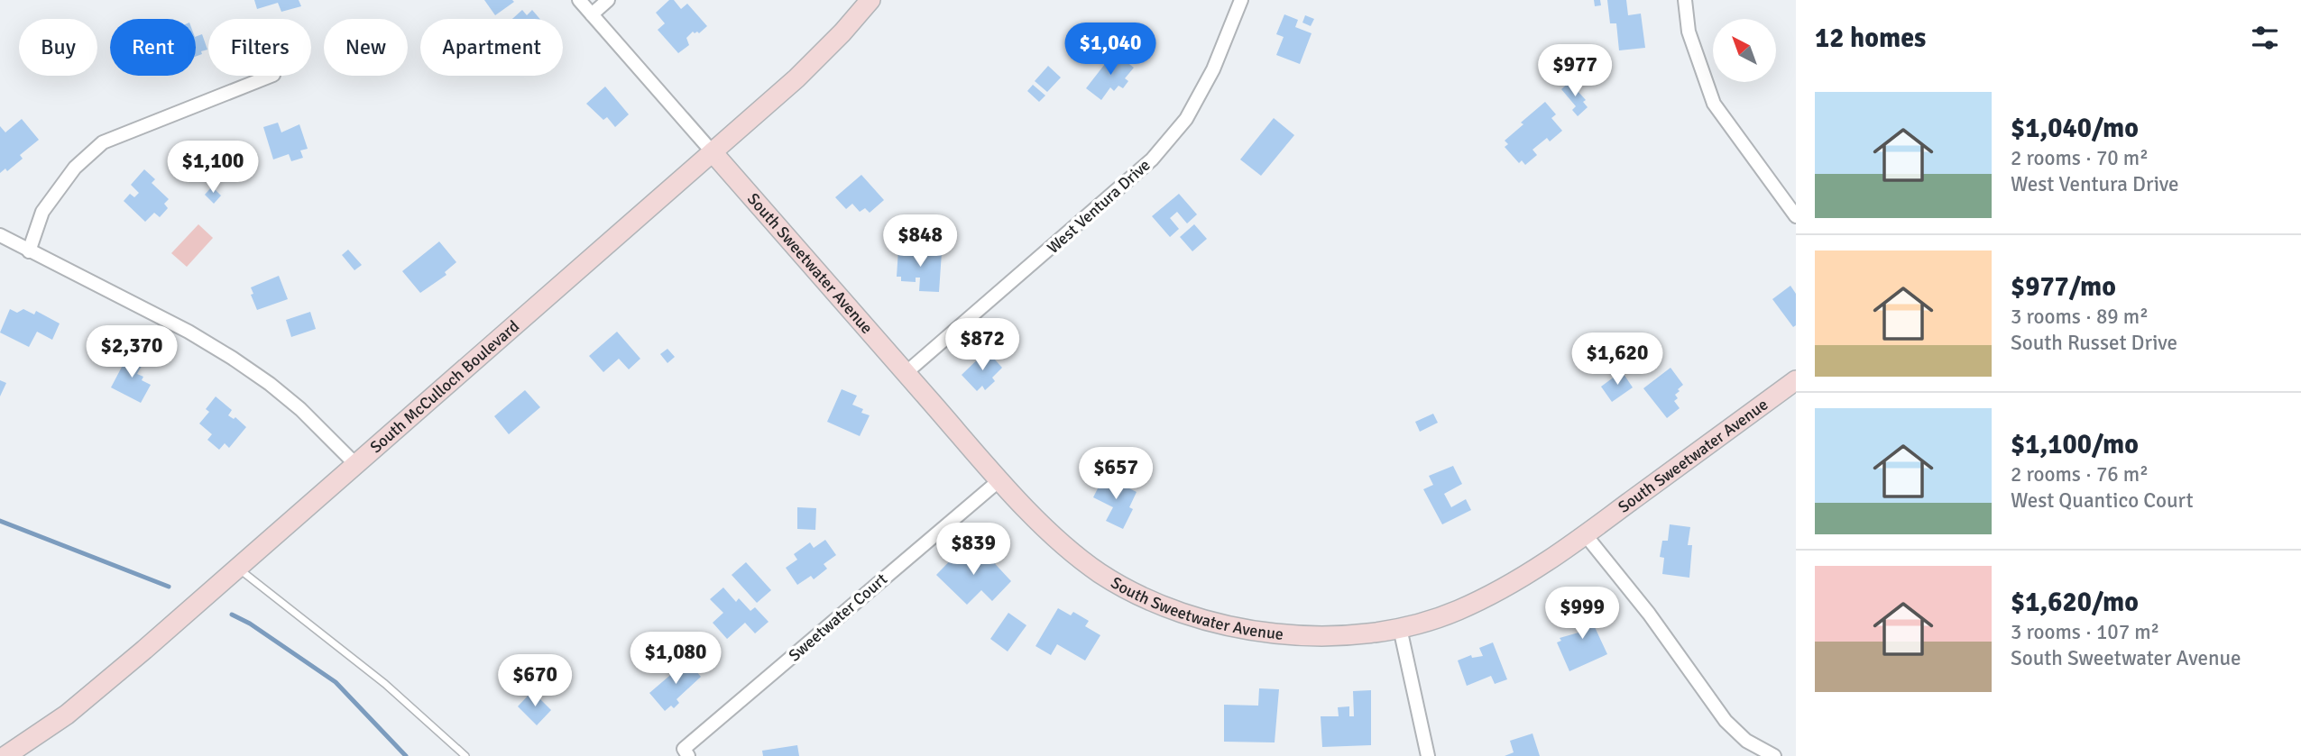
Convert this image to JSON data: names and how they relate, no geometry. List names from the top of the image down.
{
  "streets": {
    "street": [
      "West Ventura Drive",
      "South Sweetwater Avenue",
      "South McCulloch Boulevard",
      "Sweetwater Court"
    ]
  },
  "crossings": [
    ["West Ventura Drive", "South Sweetwater Avenue"],
    ["South Sweetwater Avenue", "South McCulloch Boulevard"],
    ["South Sweetwater Avenue", "Sweetwater Court"]
  ],
  "north": "top left",
  "page": {
    "heading": "12 homes",
    "chip": [
      "Buy",
      "Rent",
      "Filters",
      "New",
      "Apartment"
    ],
    "price": [
      "$1,040",
      "$977",
      "$1,100",
      "$848",
      "$872",
      "$2,370",
      "$1,620",
      "$657",
      "$839",
      "$999",
      "$1,080",
      "$670"
    ],
    "list": [
      {
        "name": "$1,040/mo",
        "note": "2 rooms · 70 m² · West Ventura Drive"
      },
      {
        "name": "$977/mo",
        "note": "3 rooms · 89 m² · South Russet Drive"
      },
      {
        "name": "$1,100/mo",
        "note": "2 rooms · 76 m² · West Quantico Court"
      },
      {
        "name": "$1,620/mo",
        "note": "3 rooms · 107 m² · South Sweetwater Avenue"
      }
    ]
  }
}
